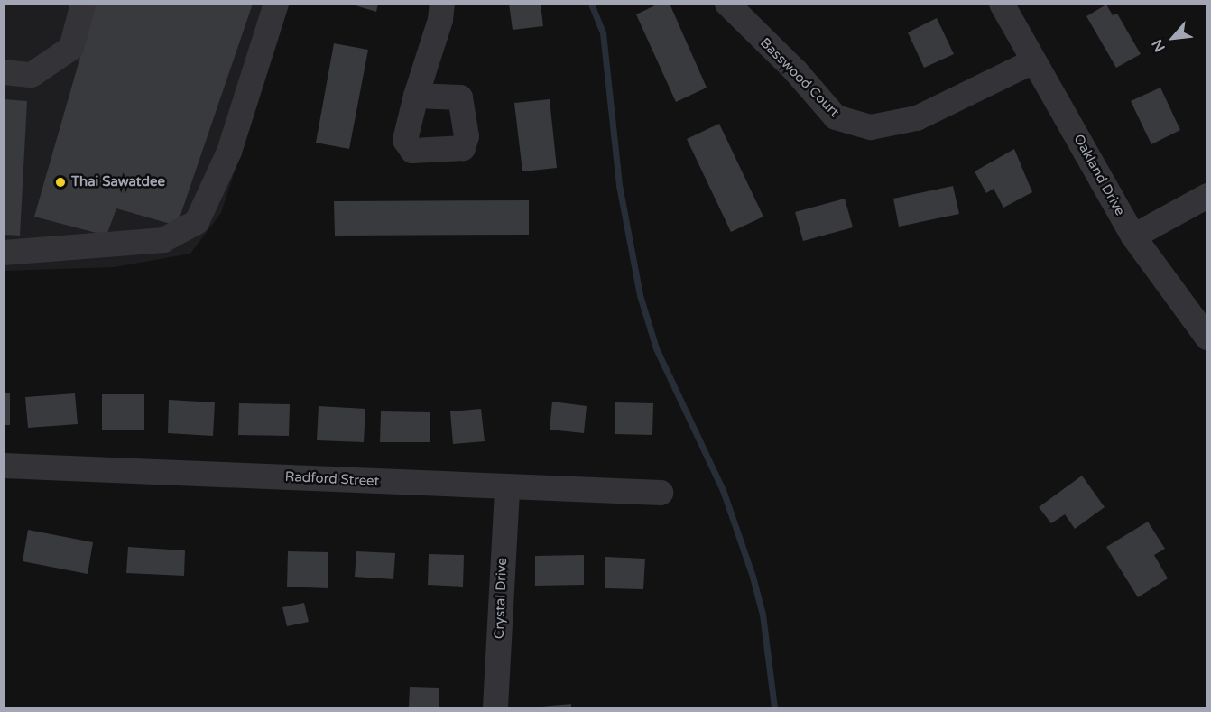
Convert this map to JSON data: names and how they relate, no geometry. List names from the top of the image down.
{
  "streets": {
    "street": [
      "Basswood Court",
      "Oakland Drive",
      "Radford Street",
      "Crystal Drive"
    ]
  },
  "crossings": [
    ["Basswood Court", "Oakland Drive"],
    ["Radford Street", "Crystal Drive"]
  ],
  "places": ["Thai Sawatdee"],
  "north": "bottom left"
}
